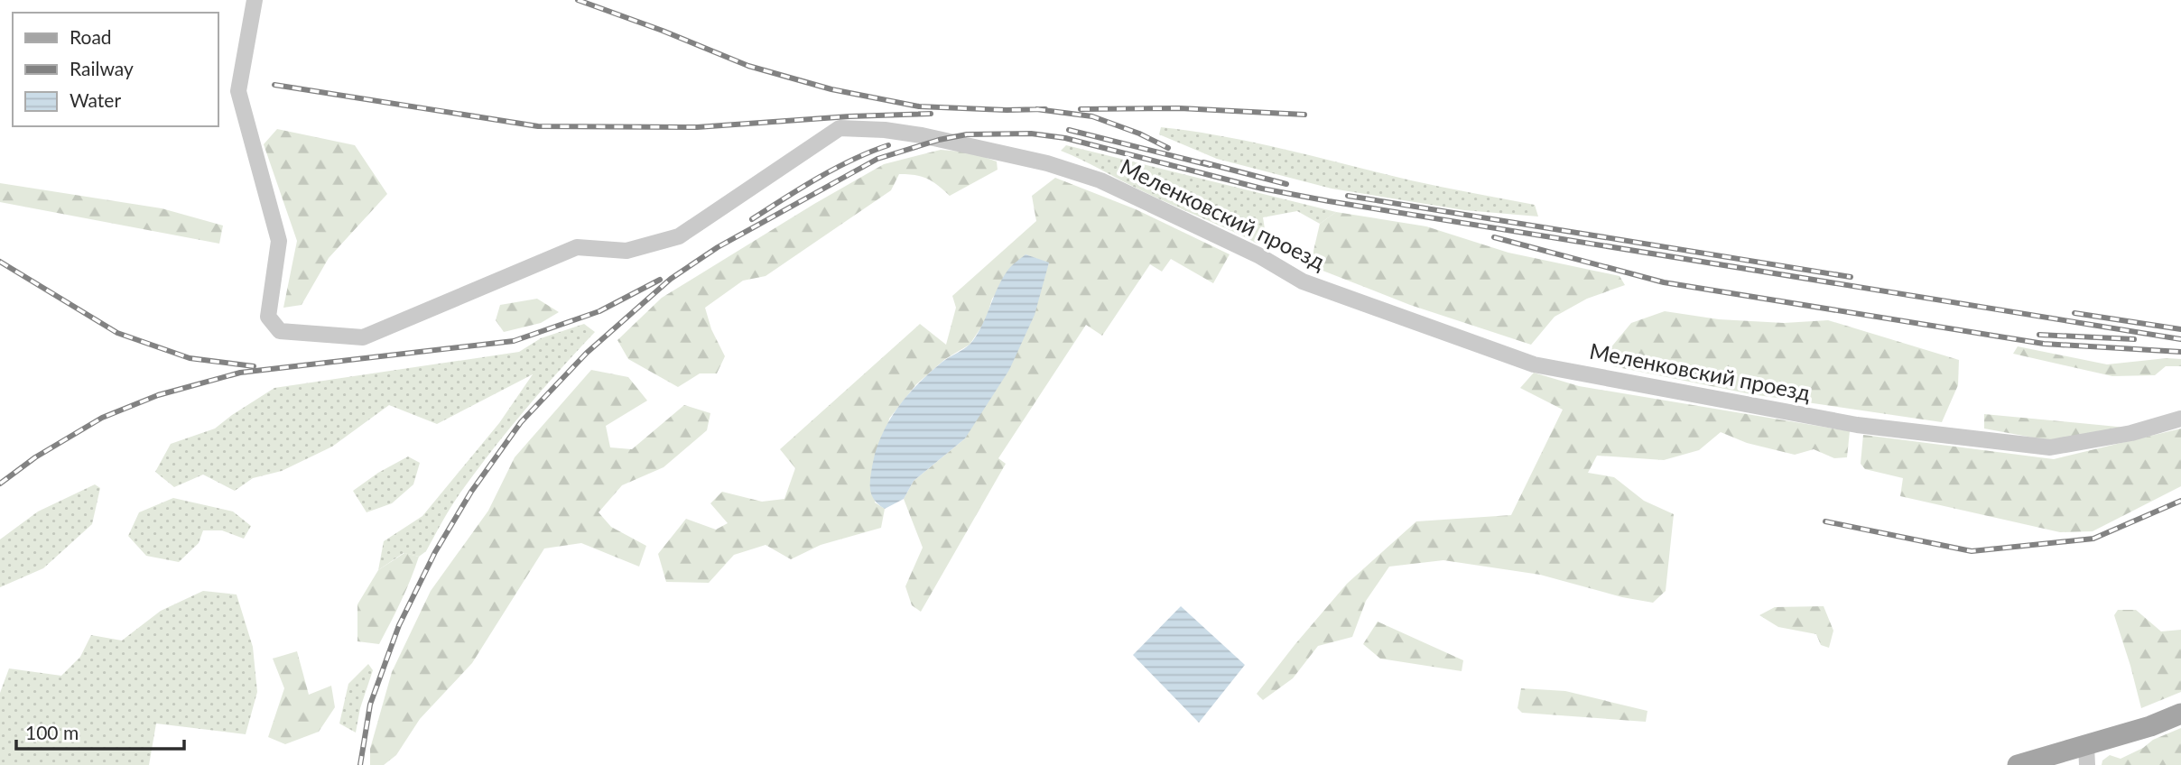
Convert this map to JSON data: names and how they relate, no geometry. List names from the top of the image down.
{
  "streets": {
    "street": ["Меленковский проезд"]
  },
  "legend": ["Road", "Railway", "Water"],
  "scale_bar": "100 m"
}
